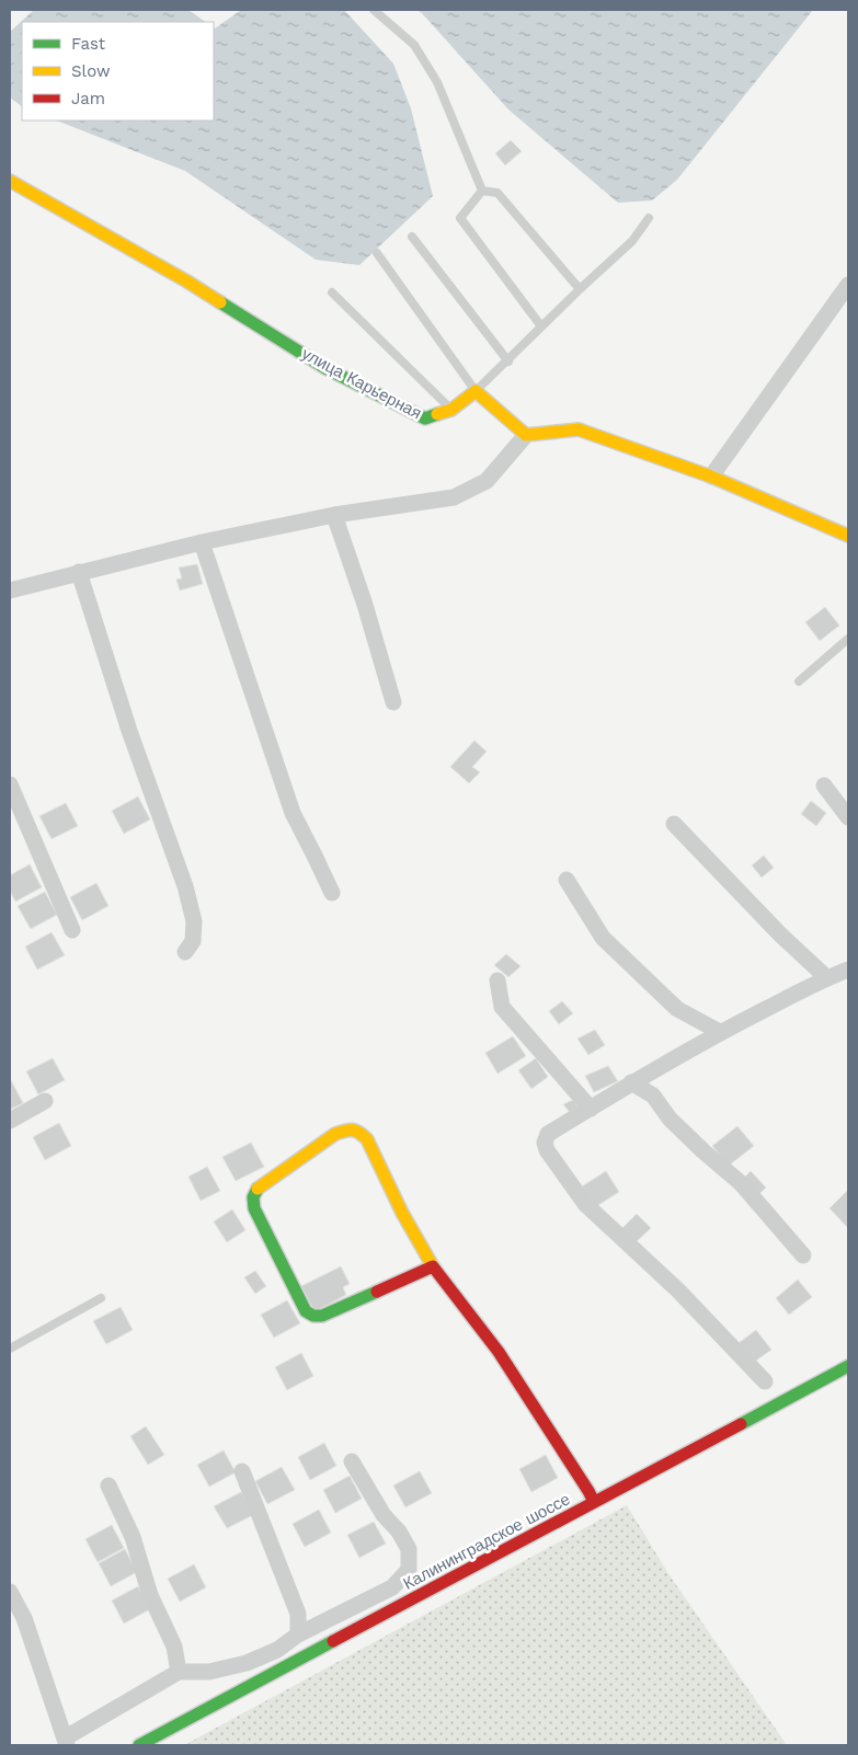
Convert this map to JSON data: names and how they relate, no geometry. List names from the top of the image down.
{
  "streets": {
    "street": ["улица Карьерная", "Калининградское шоссе"]
  },
  "legend": ["Fast", "Slow", "Jam"]
}
